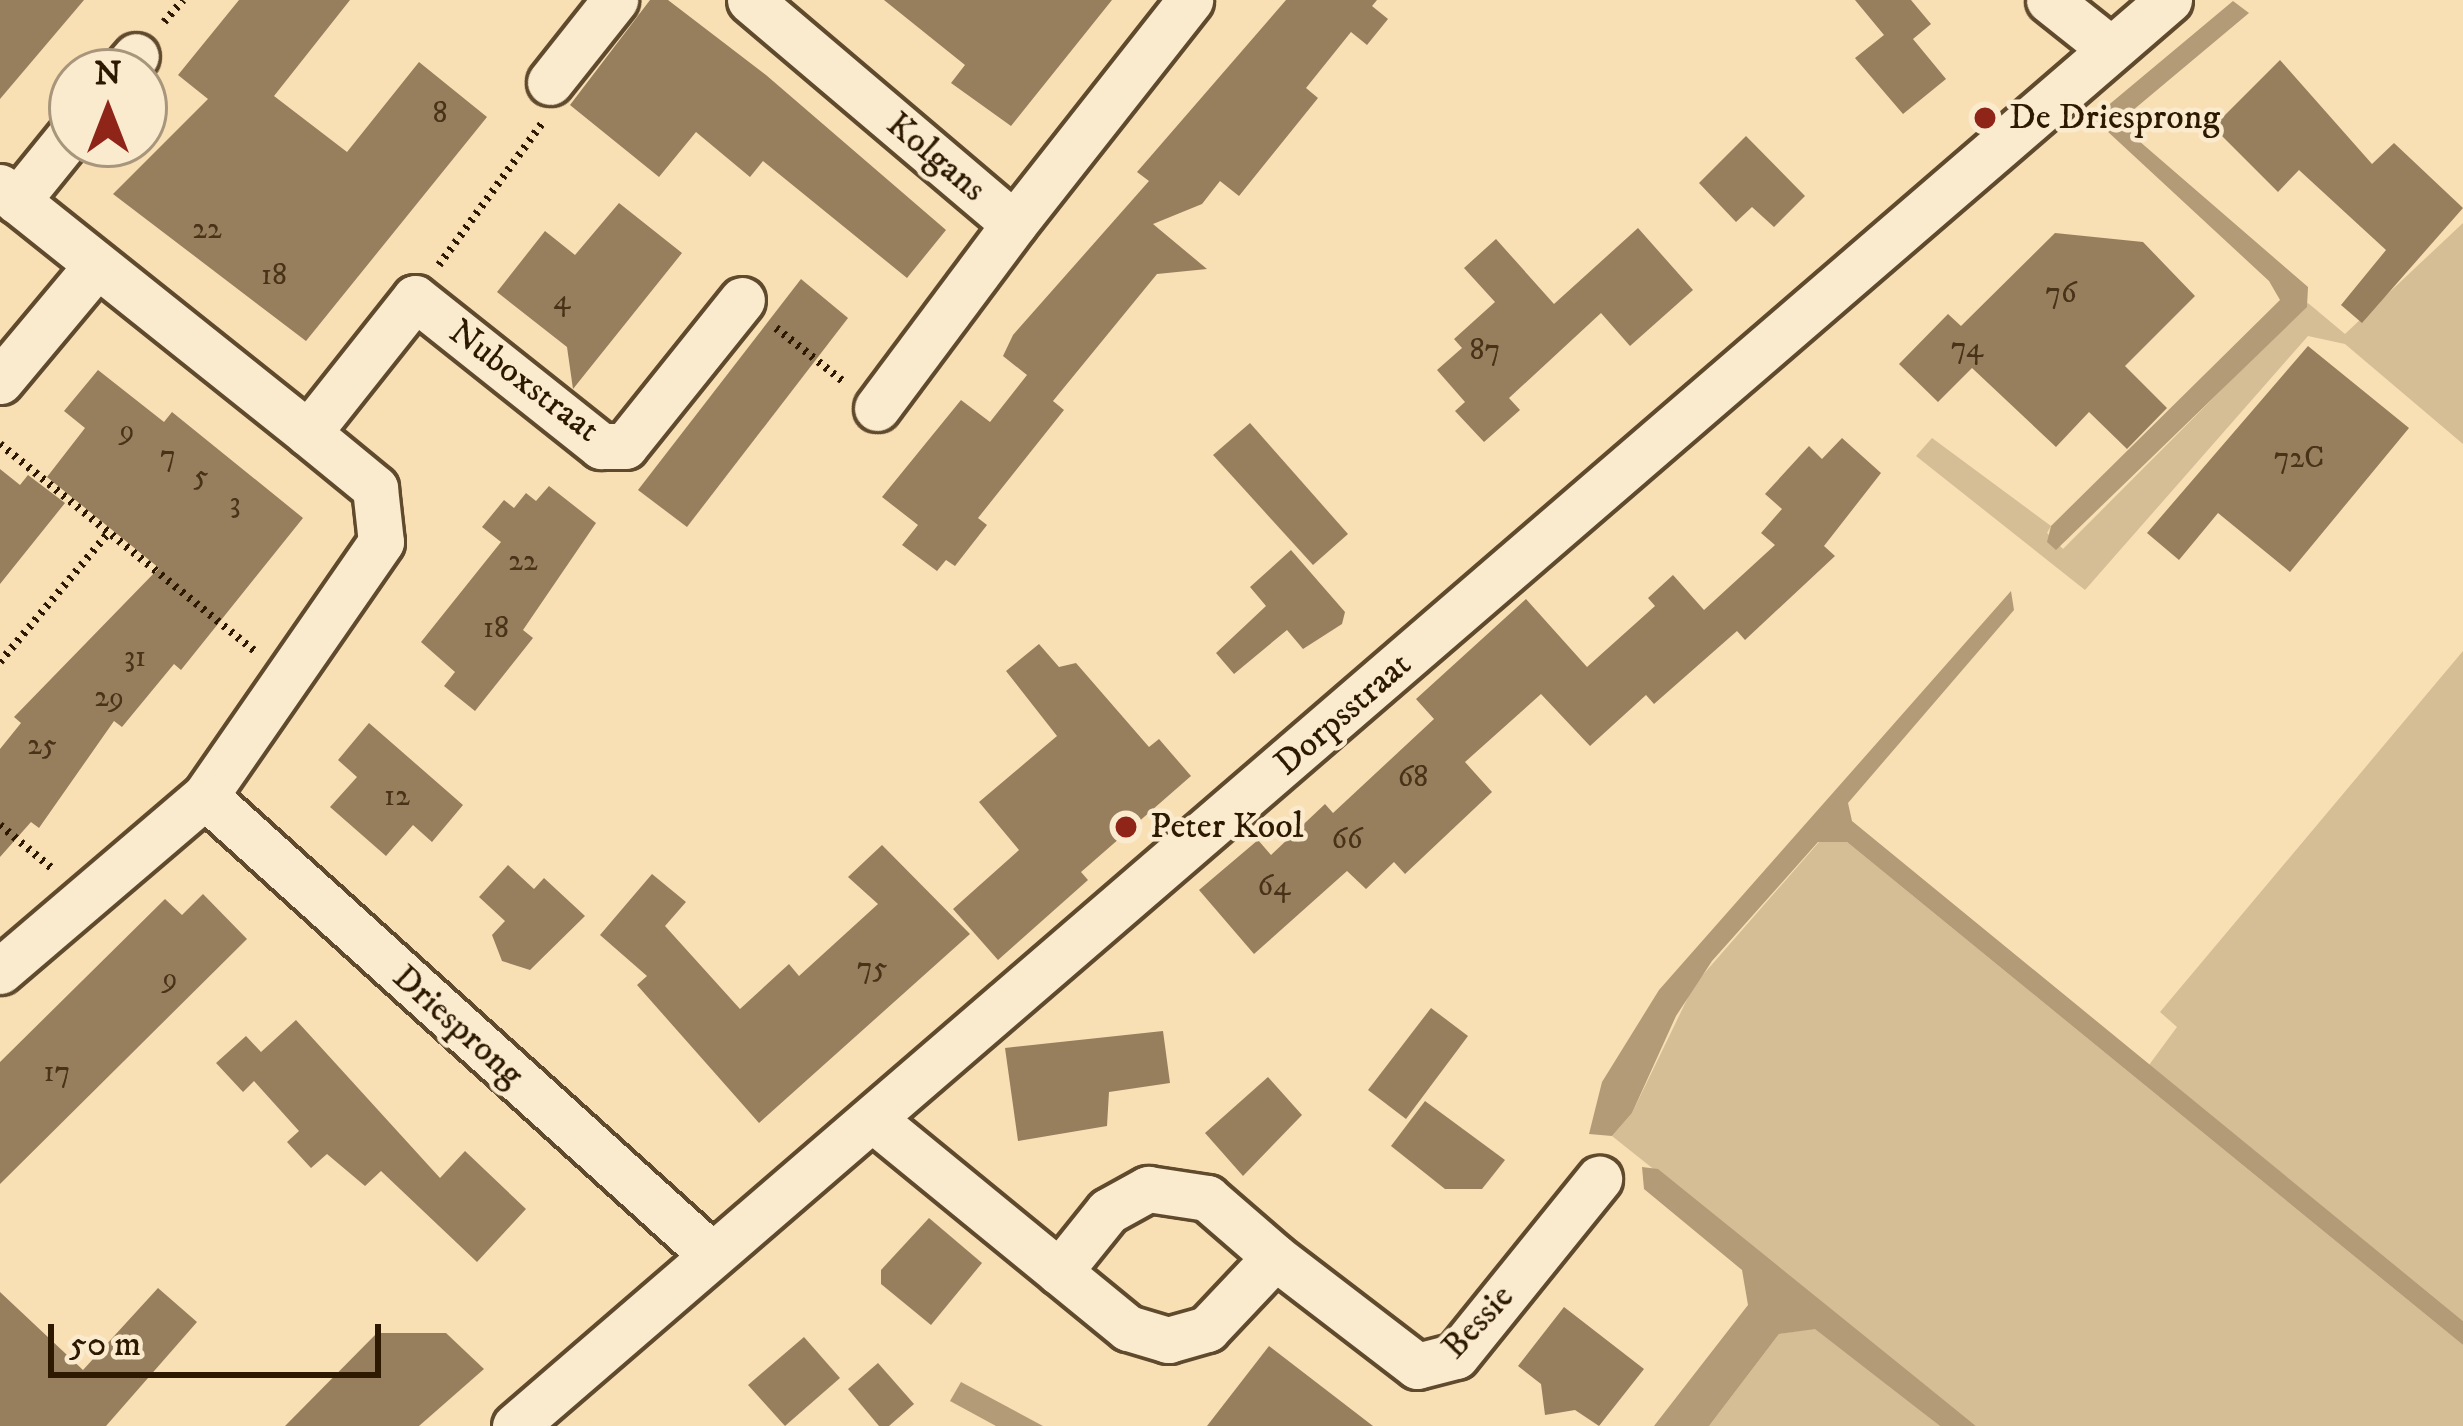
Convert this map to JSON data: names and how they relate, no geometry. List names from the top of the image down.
{
  "streets": {
    "street": [
      "Kolgans",
      "Nuboxstraat",
      "Dorpsstraat",
      "Driesprong",
      "Bessie"
    ]
  },
  "crossings": [
    ["Dorpsstraat", "Driesprong"]
  ],
  "places": ["De Driesprong", "Peter Kool"],
  "house_numbers": [
    "8",
    "22",
    "18",
    "76",
    "4",
    "74",
    "87",
    "9",
    "7",
    "72C",
    "5",
    "3",
    "22",
    "18",
    "31",
    "29",
    "25",
    "68",
    "12",
    "66",
    "64",
    "75",
    "9",
    "17"
  ],
  "scale_bar": "50 m",
  "north": "top"
}
